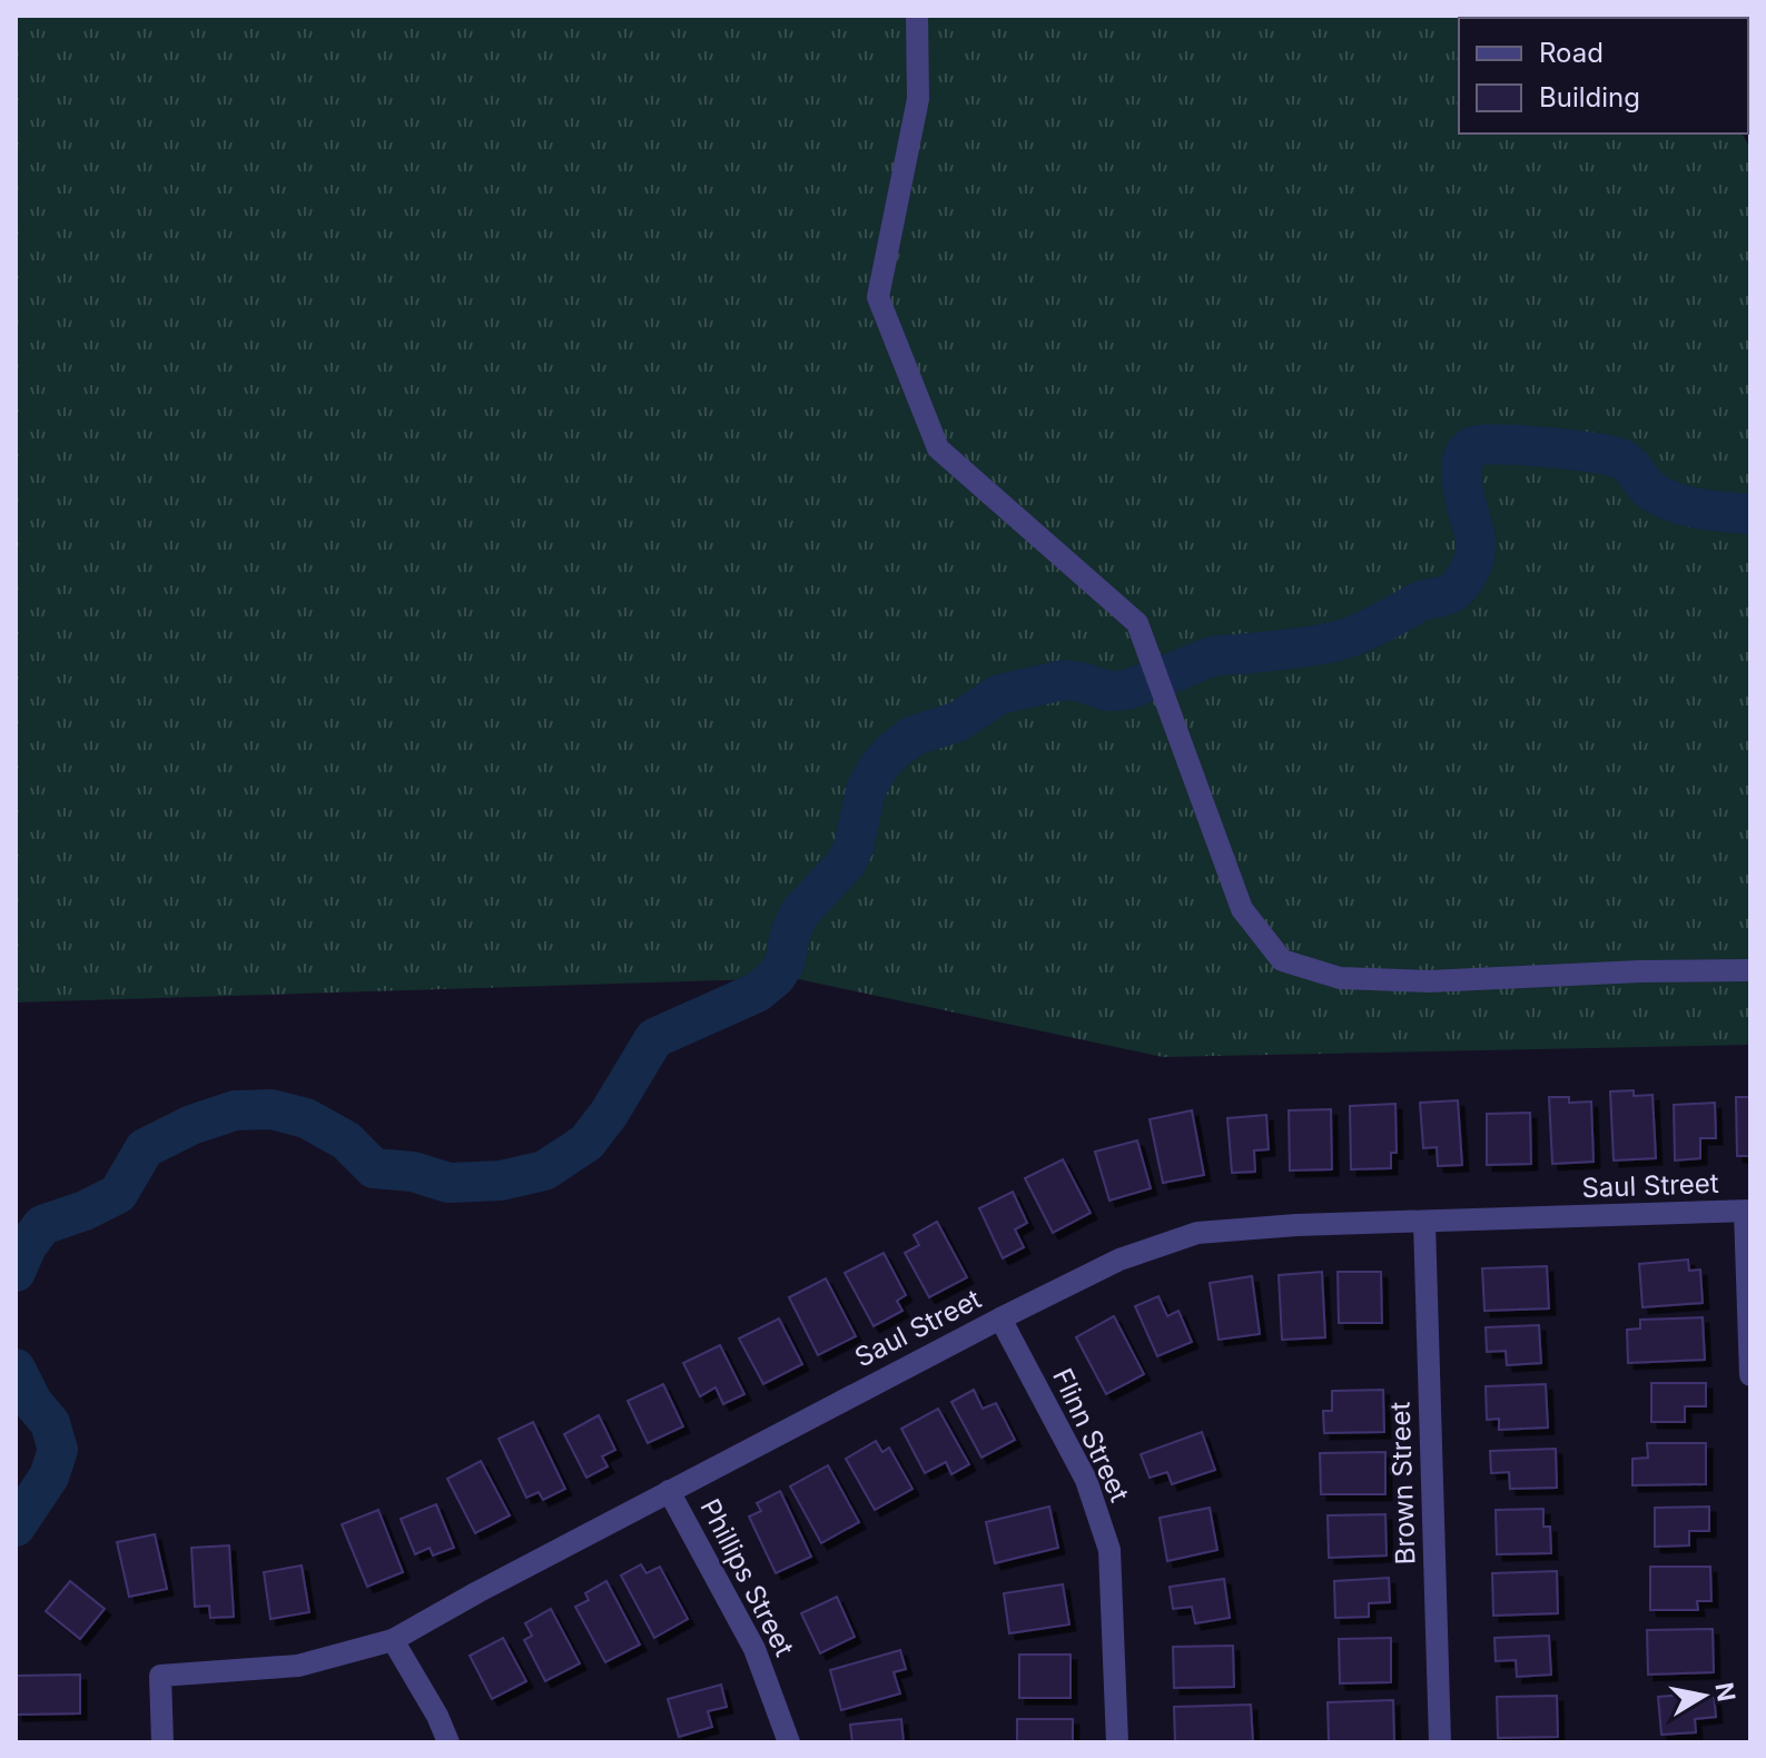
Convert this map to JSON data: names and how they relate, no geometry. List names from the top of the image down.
{
  "streets": {
    "street": [
      "Saul Street",
      "Flinn Street",
      "Brown Street",
      "Phillips Street"
    ]
  },
  "crossings": [
    ["Saul Street", "Flinn Street"],
    ["Saul Street", "Brown Street"],
    ["Saul Street", "Phillips Street"]
  ],
  "legend": ["Road", "Building"],
  "north": "right"
}
